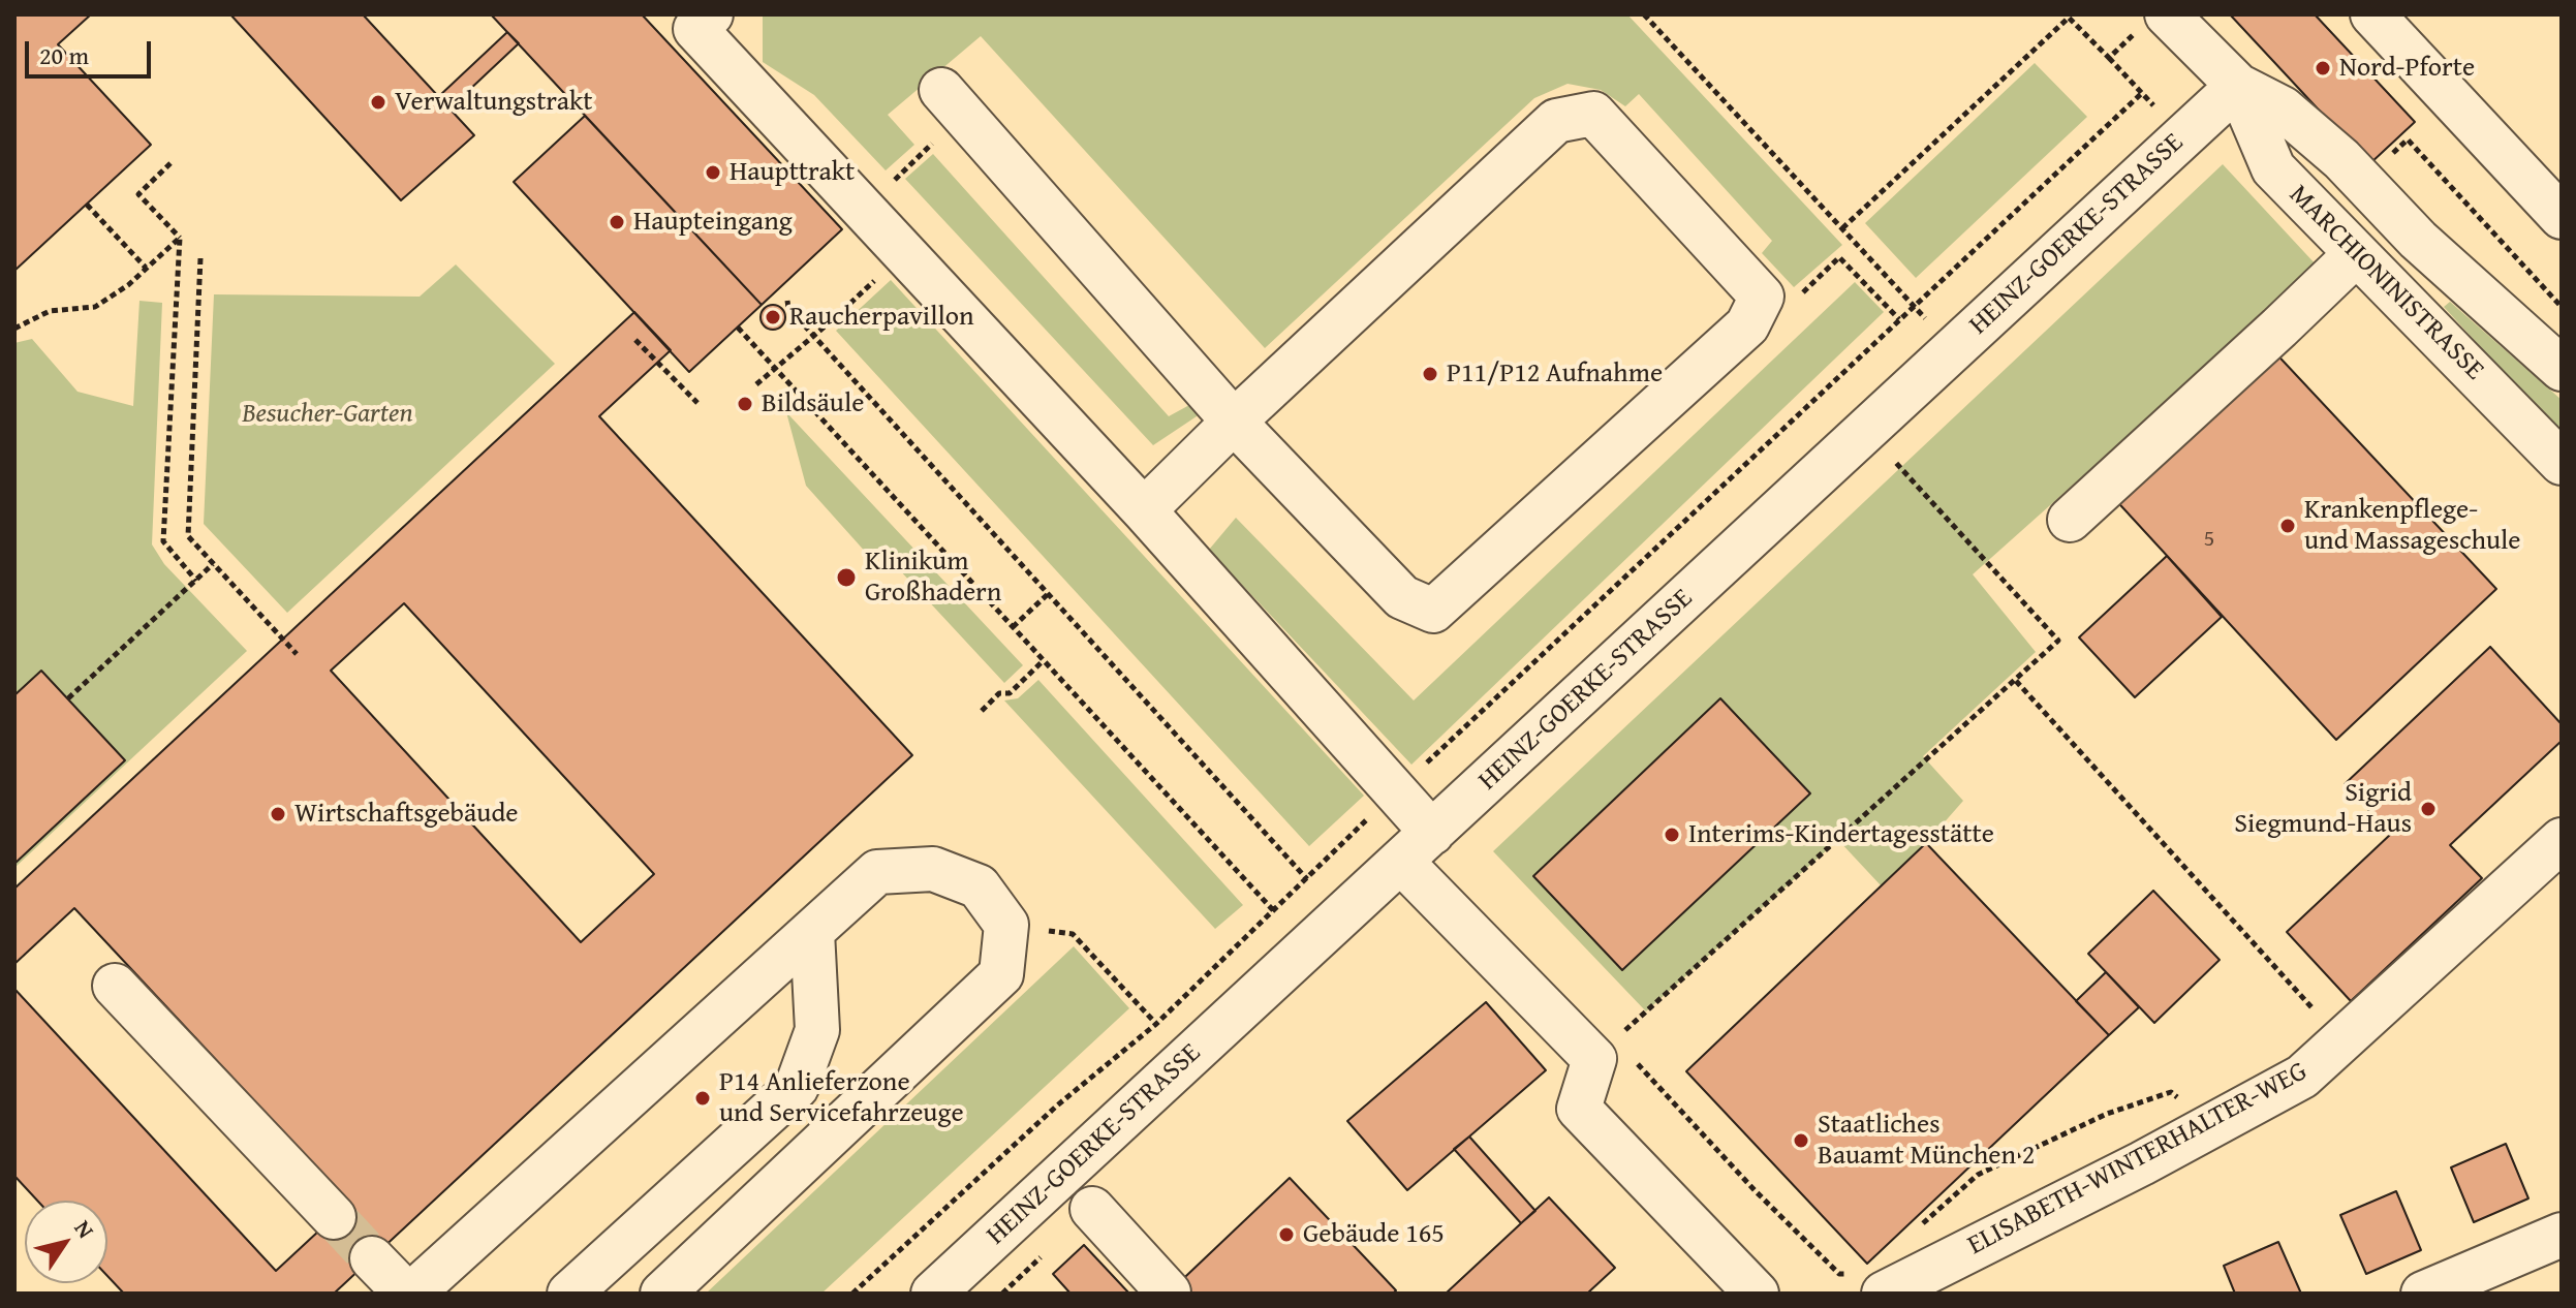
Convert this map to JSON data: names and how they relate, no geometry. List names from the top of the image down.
{
  "streets": {
    "street": ["HEINZ-GOERKE-STRASSE", "MARCHIONINISTRASSE", "ELISABETH-WINTERHALTER-WEG"]
  },
  "crossings": [
    ["HEINZ-GOERKE-STRASSE", "MARCHIONINISTRASSE"]
  ],
  "parks": ["Besucher-Garten"],
  "places": [
    "Nord-Pforte",
    "Verwaltungstrakt",
    "Haupttrakt",
    "Haupteingang",
    "Raucherpavillon",
    "P11/P12 Aufnahme",
    "Bildsäule",
    "Krankenpflege- und Massageschule",
    "Klinikum Großhadern",
    "Sigrid Siegmund-Haus",
    "Wirtschaftsgebäude",
    "Interims-Kindertagesstätte",
    "P14 Anlieferzone und Servicefahrzeuge",
    "Staatliches Bauamt München 2",
    "Gebäude 165"
  ],
  "house_numbers": ["5"],
  "scale_bar": "20 m",
  "north": "top right"
}
